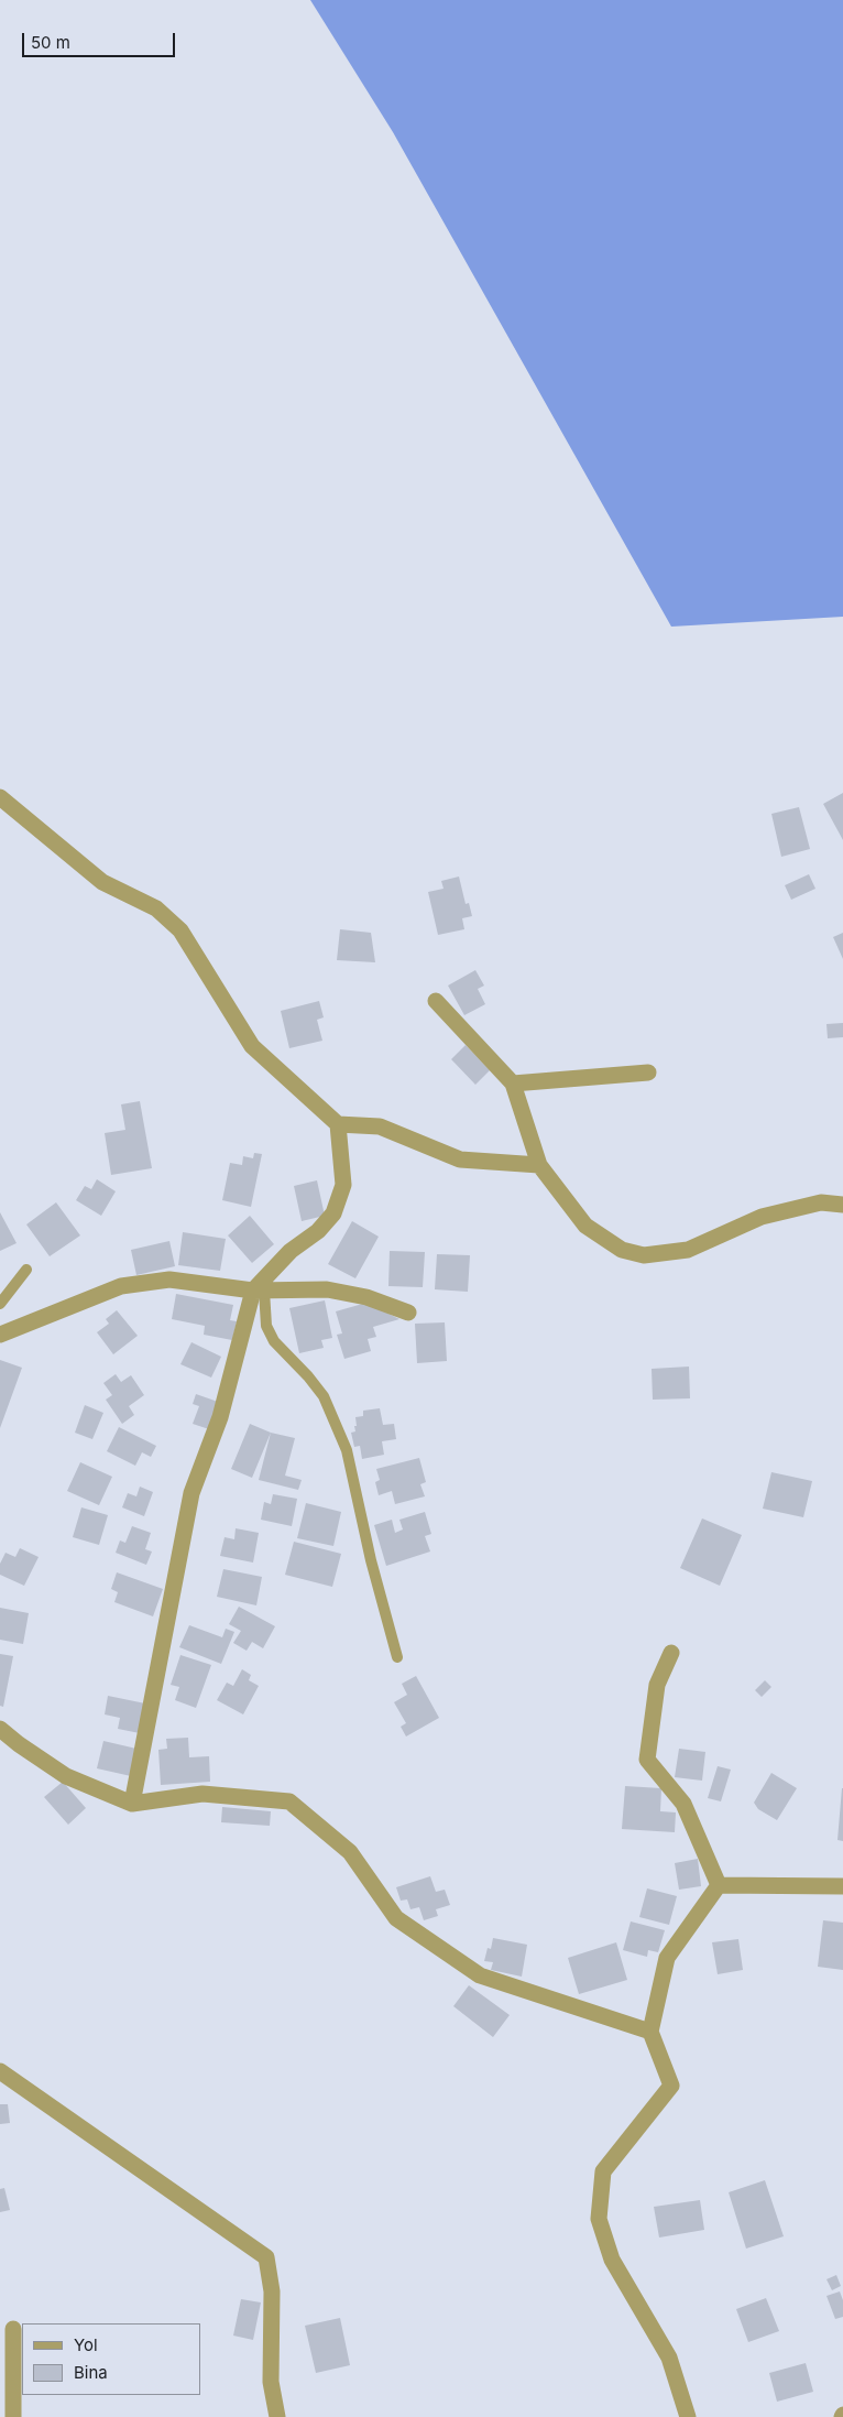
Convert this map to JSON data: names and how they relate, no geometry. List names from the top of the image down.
{
  "legend": ["Yol", "Bina"],
  "scale_bar": "50 m"
}
